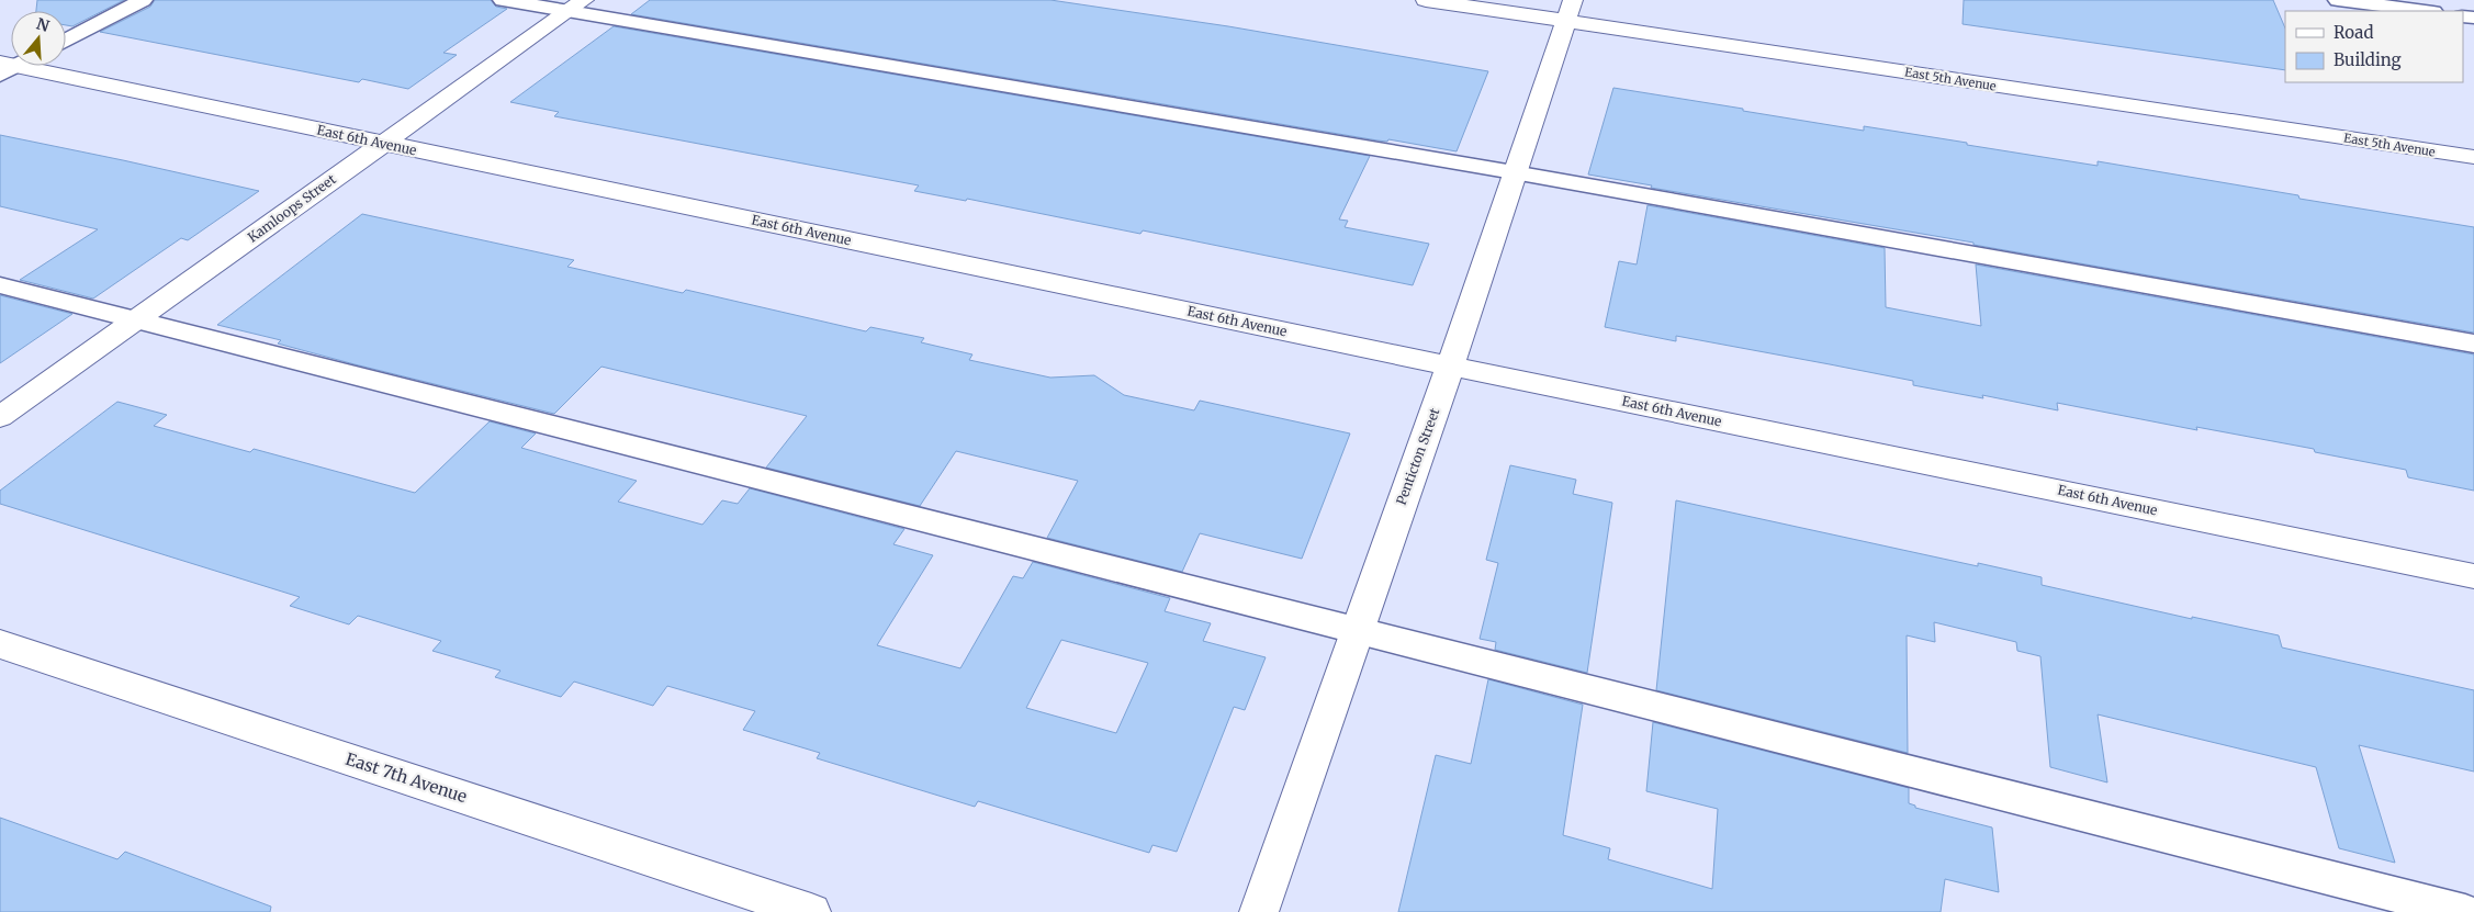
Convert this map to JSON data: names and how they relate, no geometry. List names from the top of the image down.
{
  "streets": {
    "street": [
      "East 5th Avenue",
      "East 6th Avenue",
      "Kamloops Street",
      "Penticton Street",
      "East 7th Avenue"
    ]
  },
  "crossings": [
    ["East 5th Avenue", "Penticton Street"],
    ["East 6th Avenue", "Kamloops Street"],
    ["East 6th Avenue", "Penticton Street"]
  ],
  "legend": ["Road", "Building"],
  "north": "top"
}
